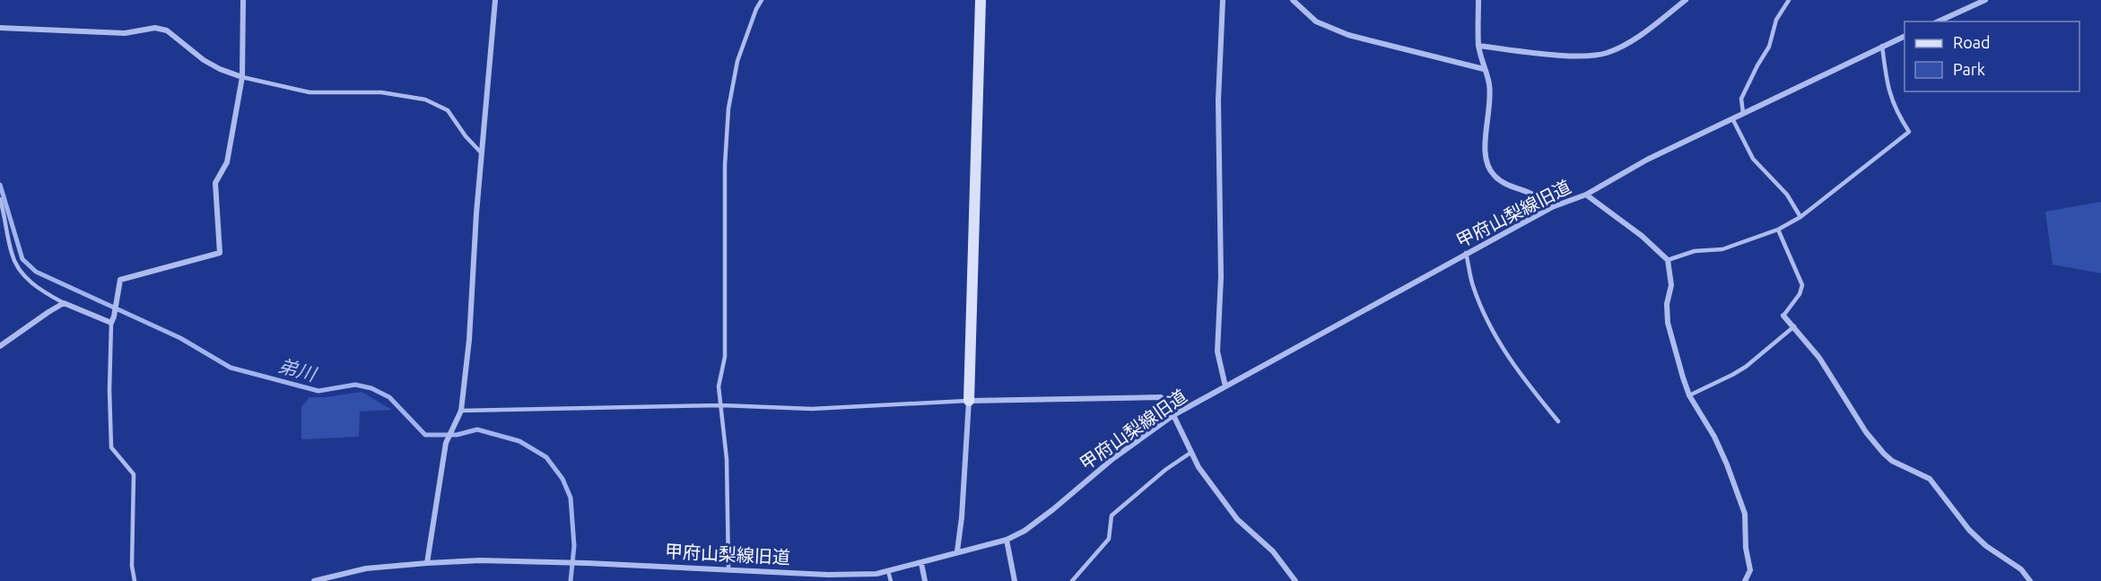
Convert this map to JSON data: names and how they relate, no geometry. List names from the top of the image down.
{
  "streets": {
    "street": ["甲府山梨線旧道"]
  },
  "water": ["弟川"],
  "legend": ["Road", "Park"]
}
